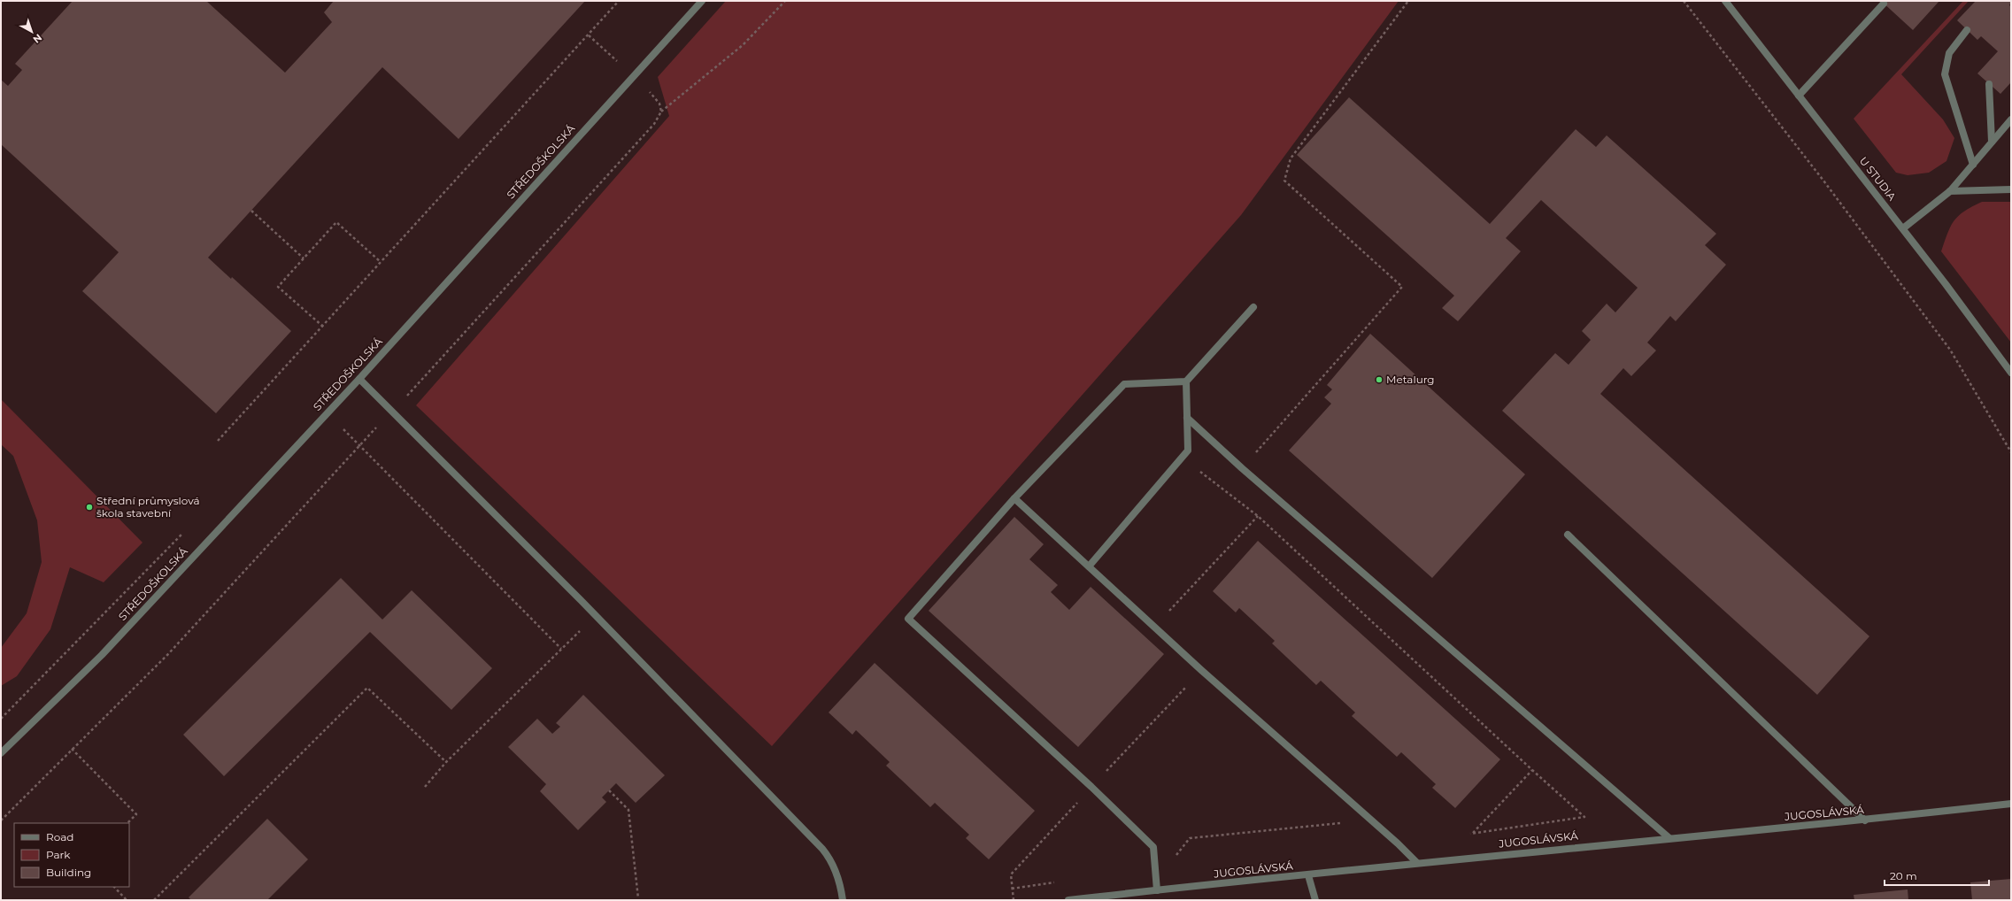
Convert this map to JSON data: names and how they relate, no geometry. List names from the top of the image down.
{
  "streets": {
    "street": ["STŘEDOŠKOLSKÁ", "U STUDIA", "JUGOSLÁVSKÁ"]
  },
  "places": ["Metalurg", "Střední průmyslová škola stavební"],
  "legend": ["Road", "Park", "Building"],
  "scale_bar": "20 m",
  "north": "bottom right"
}
